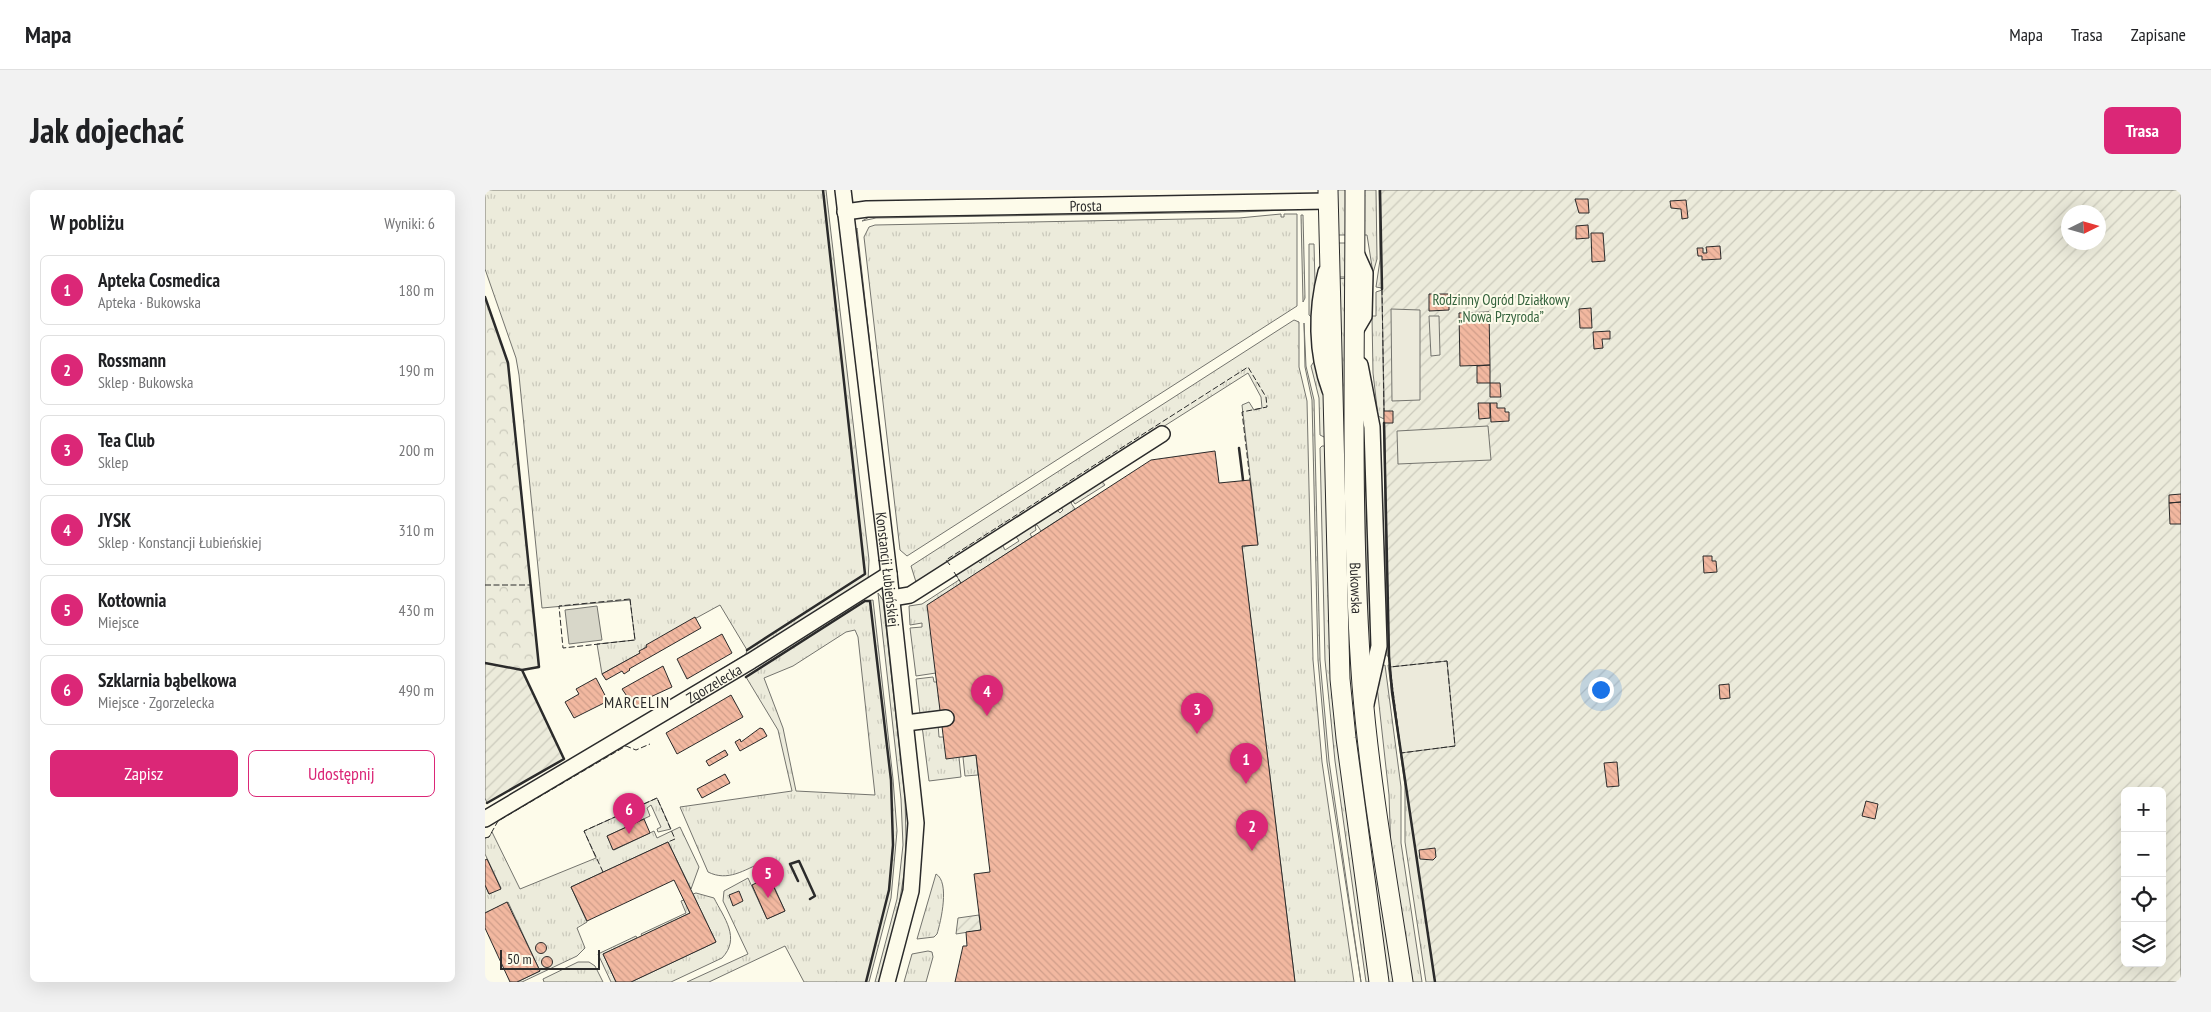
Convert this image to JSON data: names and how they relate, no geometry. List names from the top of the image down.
{
  "streets": {
    "main road": ["Bukowska"],
    "street": ["Prosta", "Konstancji Łubieńskiej", "Zgorzelecka"]
  },
  "crossings": [
    ["Prosta", "Konstancji Łubieńskiej"],
    ["Prosta", "Bukowska"],
    ["Konstancji Łubieńskiej", "Zgorzelecka"]
  ],
  "districts": ["MARCELIN"],
  "parks": ["Rodzinny Ogród Działkowy „Nowa Przyroda”"],
  "scale_bar": "50 m",
  "north": "right",
  "page": {
    "header": "Mapa",
    "nav": ["Mapa", "Trasa", "Zapisane"],
    "title": "Jak dojechać",
    "buttons": [
      "Trasa",
      ["Zapisz", "Udostępnij"]
    ],
    "heading": ["W pobliżu", "Wyniki: 6"],
    "list": [
      {
        "mark": "1",
        "name": "Apteka Cosmedica",
        "note": "Apteka · Bukowska",
        "value": "180 m"
      },
      {
        "mark": "2",
        "name": "Rossmann",
        "note": "Sklep · Bukowska",
        "value": "190 m"
      },
      {
        "mark": "3",
        "name": "Tea Club",
        "note": "Sklep",
        "value": "200 m"
      },
      {
        "mark": "4",
        "name": "JYSK",
        "note": "Sklep · Konstancji Łubieńskiej",
        "value": "310 m"
      },
      {
        "mark": "5",
        "name": "Kotłownia",
        "note": "Miejsce",
        "value": "430 m"
      },
      {
        "mark": "6",
        "name": "Szklarnia bąbelkowa",
        "note": "Miejsce · Zgorzelecka",
        "value": "490 m"
      }
    ],
    "pins": [
      "4",
      "3",
      "1",
      "6",
      "2",
      "5"
    ],
    "map_buttons": ["+", "−"],
    "scale": "50 m"
  }
}
